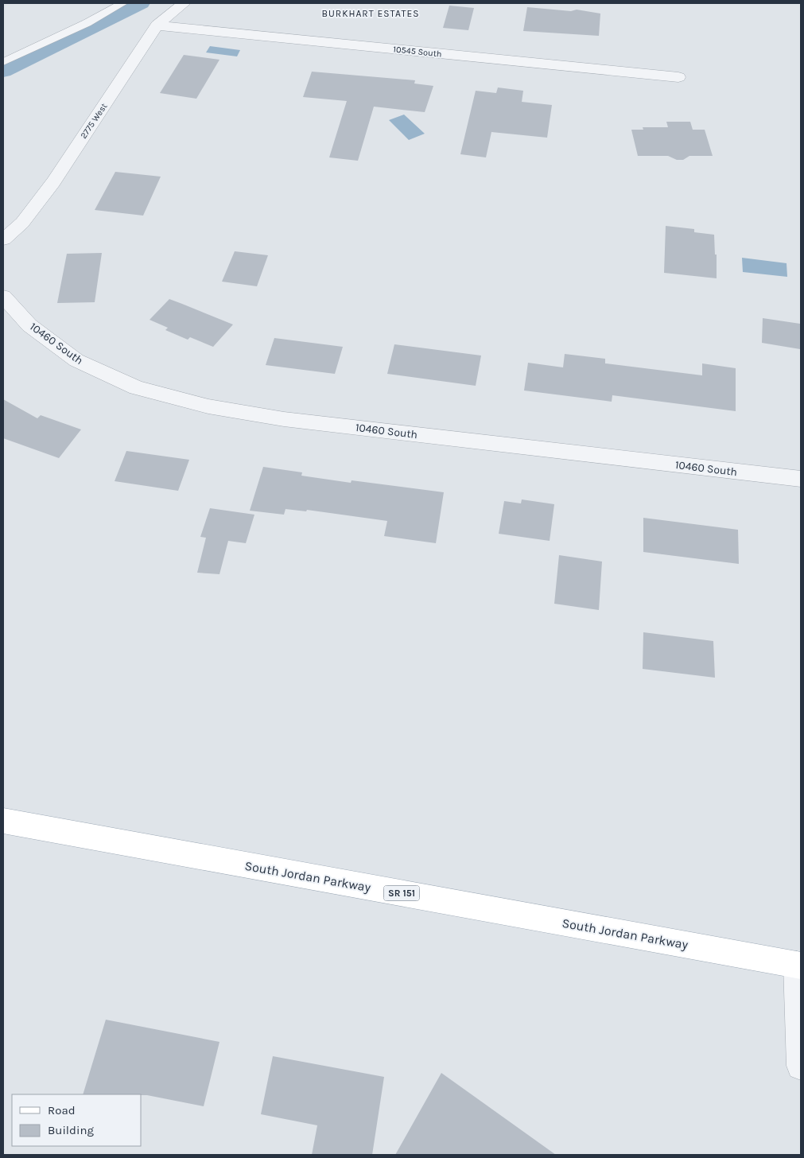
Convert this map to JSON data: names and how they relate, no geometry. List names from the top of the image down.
{
  "streets": {
    "main road": ["South Jordan Parkway", "SR 151"],
    "street": ["10545 South", "2775 West", "10460 South"]
  },
  "crossings": [
    ["10545 South", "2775 West"]
  ],
  "districts": ["BURKHART ESTATES"],
  "legend": ["Road", "Building"]
}
